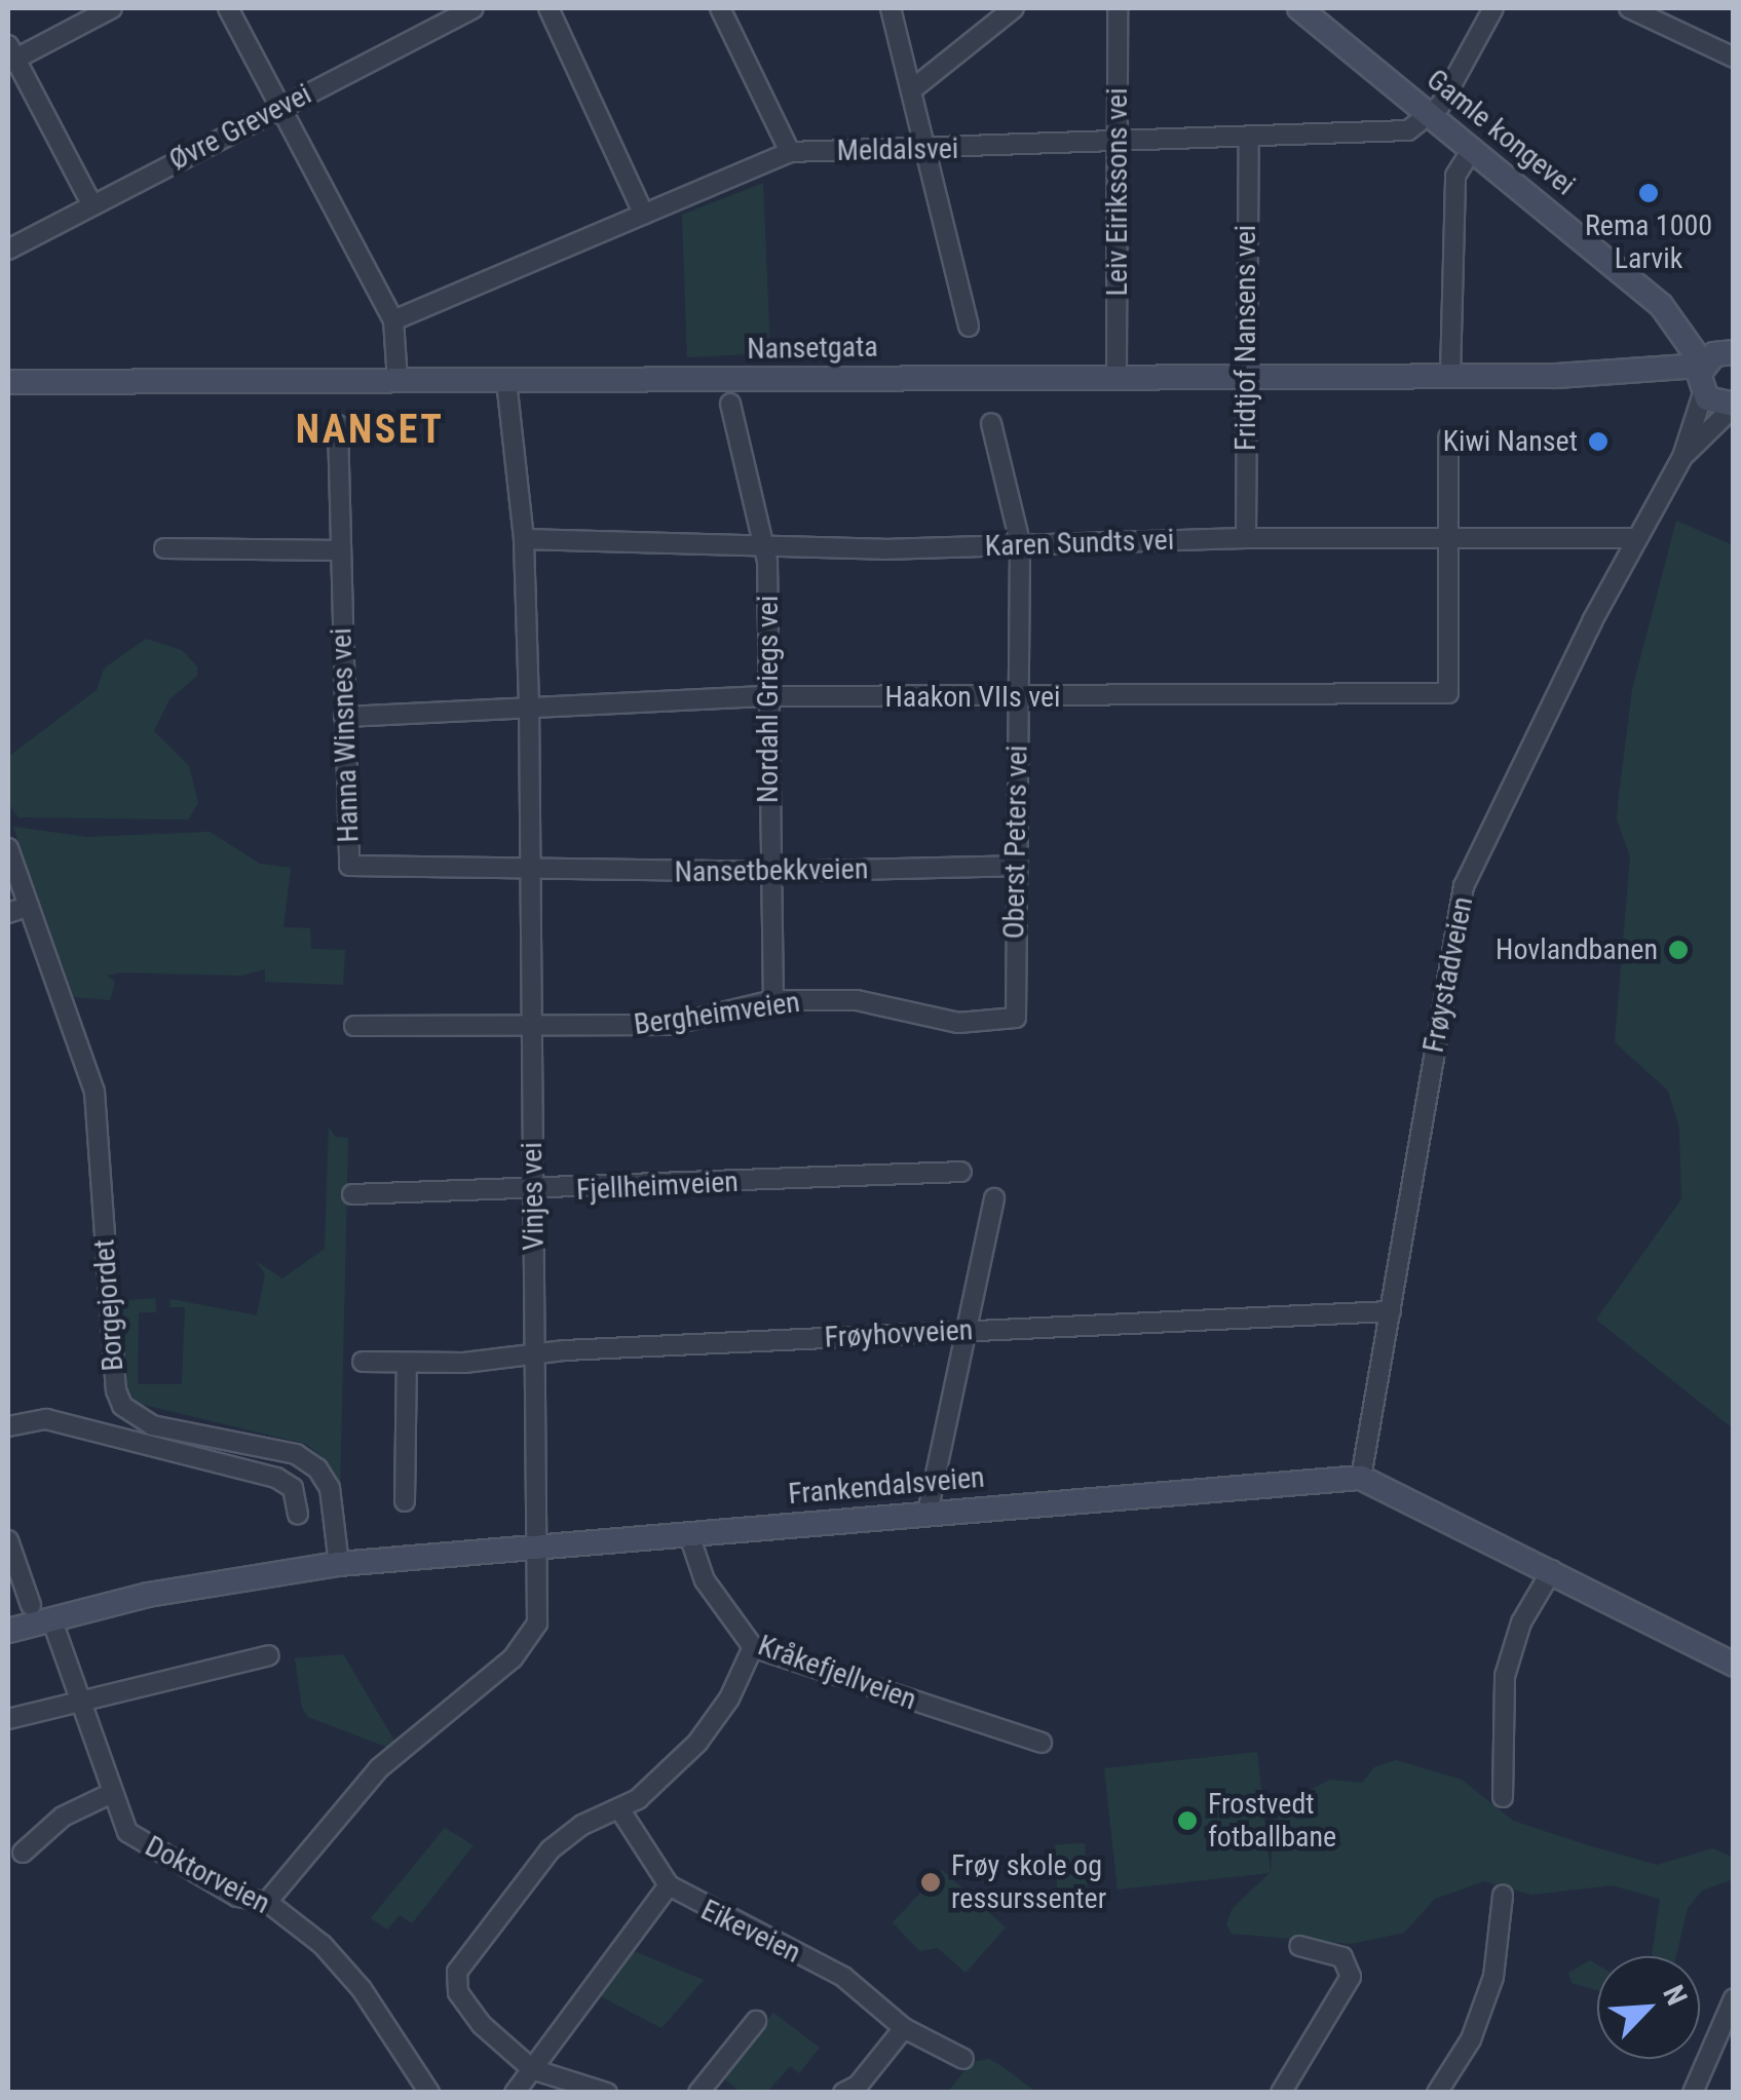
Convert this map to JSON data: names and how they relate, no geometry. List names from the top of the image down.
{
  "streets": {
    "main road": ["Gamle kongevei", "Nansetgata", "Frankendalsveien"],
    "street": [
      "Øvre Grevevei",
      "Meldalsvei",
      "Leiv Eirikssons vei",
      "Fridtjof Nansens vei",
      "Karen Sundts vei",
      "Haakon VIIs vei",
      "Nordahl Griegs vei",
      "Hanna Winsnes vei",
      "Oberst Peters vei",
      "Nansetbekkveien",
      "Frøystadveien",
      "Bergheimveien",
      "Fjellheimveien",
      "Vinjes vei",
      "Borgejordet",
      "Frøyhovveien",
      "Kråkefjellveien",
      "Doktorveien",
      "Eikeveien"
    ]
  },
  "crossings": [
    ["Gamle kongevei", "Meldalsvei"],
    ["Gamle kongevei", "Nansetgata"],
    ["Meldalsvei", "Leiv Eirikssons vei"],
    ["Meldalsvei", "Fridtjof Nansens vei"],
    ["Leiv Eirikssons vei", "Nansetgata"],
    ["Fridtjof Nansens vei", "Nansetgata"],
    ["Fridtjof Nansens vei", "Karen Sundts vei"],
    ["Nansetgata", "Frøystadveien"],
    ["Nansetgata", "Vinjes vei"],
    ["Karen Sundts vei", "Haakon VIIs vei"],
    ["Karen Sundts vei", "Nordahl Griegs vei"],
    ["Karen Sundts vei", "Oberst Peters vei"],
    ["Karen Sundts vei", "Frøystadveien"],
    ["Karen Sundts vei", "Vinjes vei"],
    ["Haakon VIIs vei", "Nordahl Griegs vei"],
    ["Haakon VIIs vei", "Hanna Winsnes vei"],
    ["Haakon VIIs vei", "Oberst Peters vei"],
    ["Haakon VIIs vei", "Vinjes vei"],
    ["Nordahl Griegs vei", "Nansetbekkveien"],
    ["Nordahl Griegs vei", "Bergheimveien"],
    ["Hanna Winsnes vei", "Nansetbekkveien"],
    ["Hanna Winsnes vei", "Vinjes vei"],
    ["Oberst Peters vei", "Nansetbekkveien"],
    ["Oberst Peters vei", "Bergheimveien"],
    ["Nansetbekkveien", "Vinjes vei"],
    ["Frøystadveien", "Frøyhovveien"],
    ["Frøystadveien", "Frankendalsveien"],
    ["Bergheimveien", "Vinjes vei"],
    ["Fjellheimveien", "Vinjes vei"],
    ["Vinjes vei", "Frøyhovveien"],
    ["Vinjes vei", "Frankendalsveien"],
    ["Vinjes vei", "Doktorveien"],
    ["Borgejordet", "Frankendalsveien"],
    ["Frankendalsveien", "Kråkefjellveien"],
    ["Frankendalsveien", "Doktorveien"]
  ],
  "districts": ["NANSET"],
  "places": [
    "Rema 1000 Larvik",
    "Kiwi Nanset",
    "Hovlandbanen",
    "Frostvedt fotballbane",
    "Frøy skole og ressurssenter"
  ],
  "north": "top right"
}
